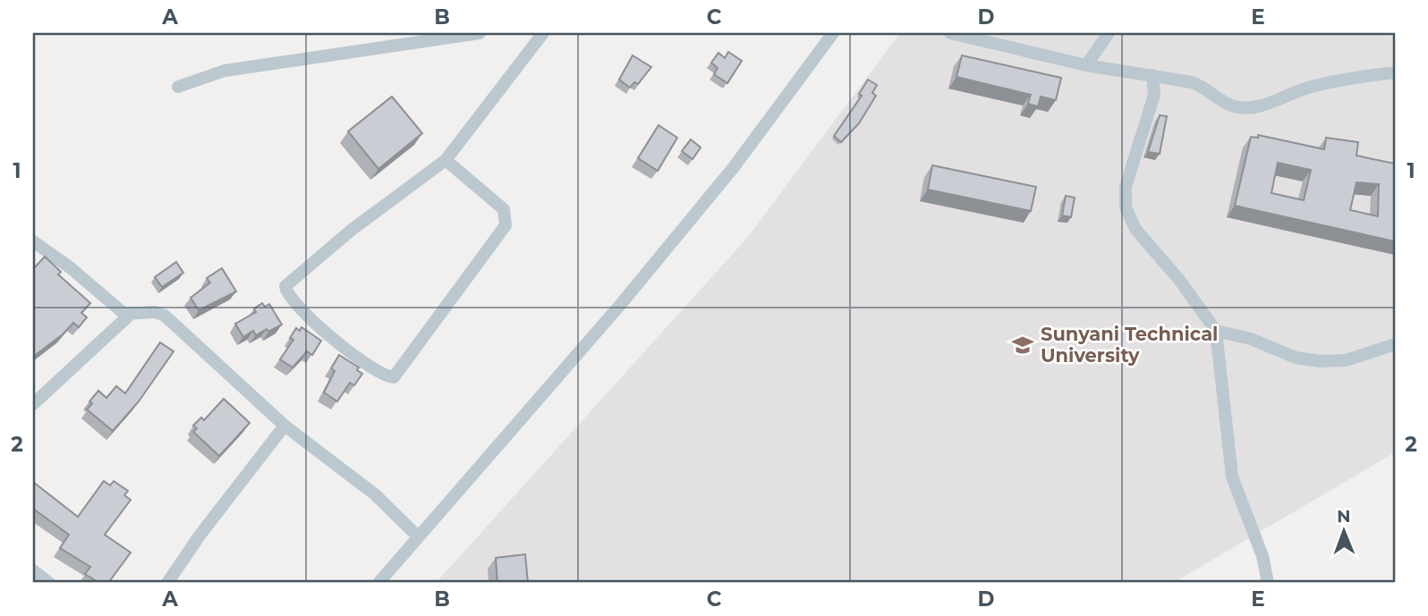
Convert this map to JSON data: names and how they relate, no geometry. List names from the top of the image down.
{
  "places": {
    "school or university": ["Sunyani Technical University"]
  },
  "north": "top",
  "grid": {
    "columns": [
      "A",
      "B",
      "C",
      "D",
      "E"
    ],
    "rows": ["1", "2"]
  }
}
